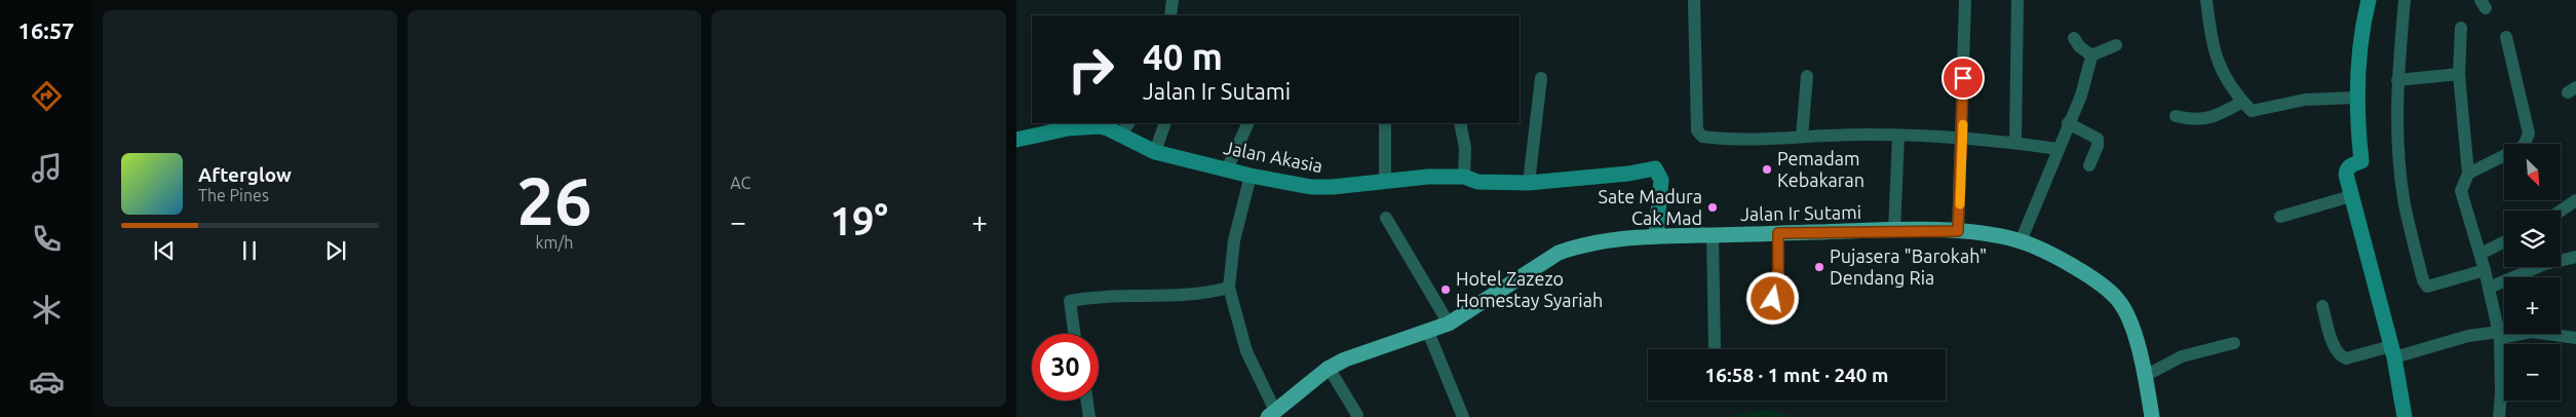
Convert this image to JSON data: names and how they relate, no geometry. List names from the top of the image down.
{
  "streets": {
    "main road": ["Jalan Ir Sutami"],
    "street": ["Jalan Akasia"]
  },
  "crossings": [
    ["Jalan Akasia", "Jalan Ir Sutami"]
  ],
  "places": [
    "Pemadam Kebakaran",
    "Sate Madura Cak Mad",
    "Pujasera \"Barokah\" Dendang Ria",
    "Hotel Zazezo Homestay Syariah"
  ],
  "north": "bottom right",
  "page": {
    "tabs": "16:57",
    "tile": [
      ["26", "km/h"],
      "AC"
    ],
    "turn": ["40 m", "Jalan Ir Sutami"],
    "map_buttons": ["+", "−"],
    "song": ["Afterglow", "The Pines"],
    "heat": ["−", "19°", "+"],
    "limit": "30",
    "trip": "16:58 · 1 mnt · 240 m"
  }
}
